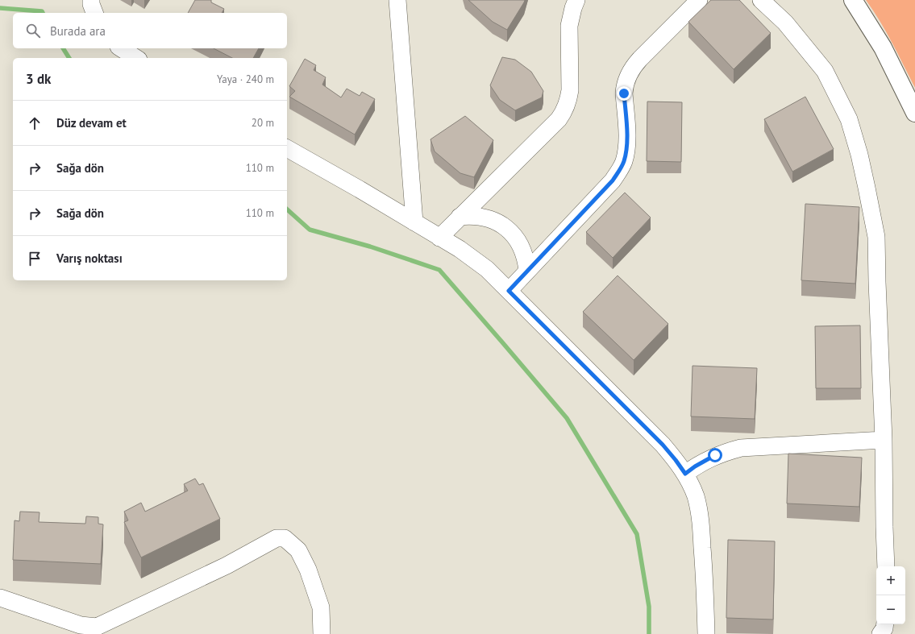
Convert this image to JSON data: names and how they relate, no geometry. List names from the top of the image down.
{
  "page": {
    "search": "Burada ara",
    "heading": ["3 dk", "Yaya · 240 m"],
    "list": [
      ["Düz devam et", "20 m"],
      ["Sağa dön", "110 m"],
      ["Sağa dön", "110 m"],
      "Varış noktası"
    ],
    "map_buttons": ["+", "−"]
  }
}
